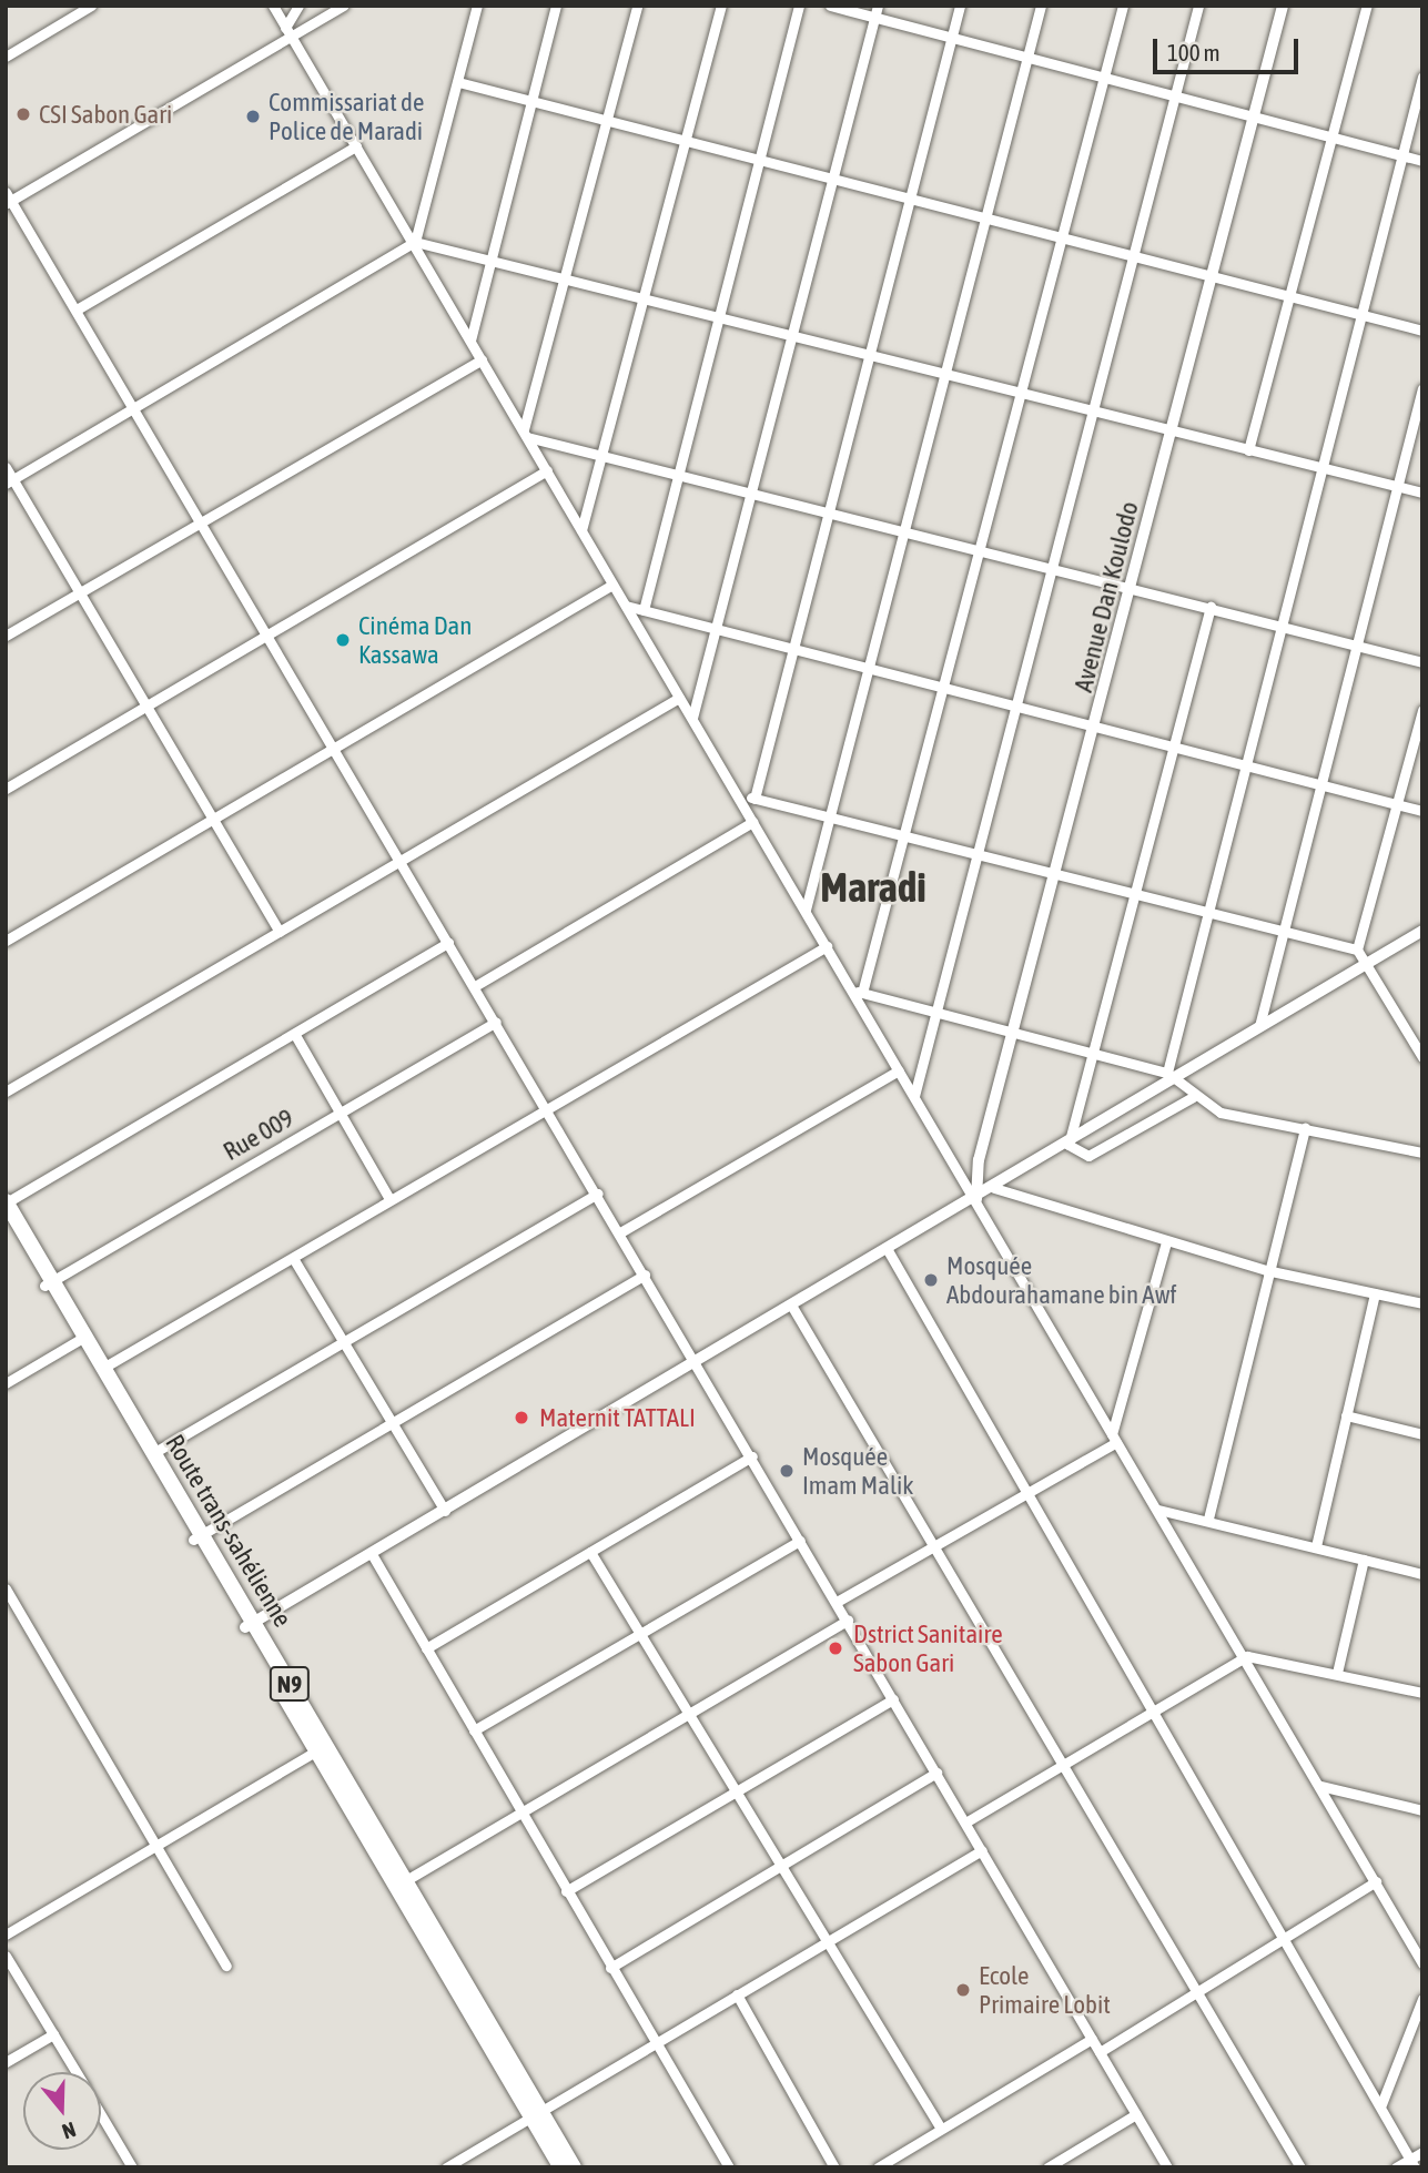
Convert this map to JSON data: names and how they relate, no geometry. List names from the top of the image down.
{
  "streets": {
    "highway": ["Route trans-sahélienne", "N9"],
    "street": ["Avenue Dan Koulodo", "Rue 009"]
  },
  "crossings": [
    ["Rue 009", "Route trans-sahélienne"]
  ],
  "districts": ["Maradi"],
  "places": [
    "CSI Sabon Gari",
    "Commissariat de Police de Maradi",
    "Cinéma Dan Kassawa",
    "Mosquée Abdourahamane bin Awf",
    "Maternit TATTALI",
    "Mosquée Imam Malik",
    "Dstrict Sanitaire Sabon Gari",
    "Ecole Primaire Lobit"
  ],
  "scale_bar": "100 m",
  "north": "bottom"
}
